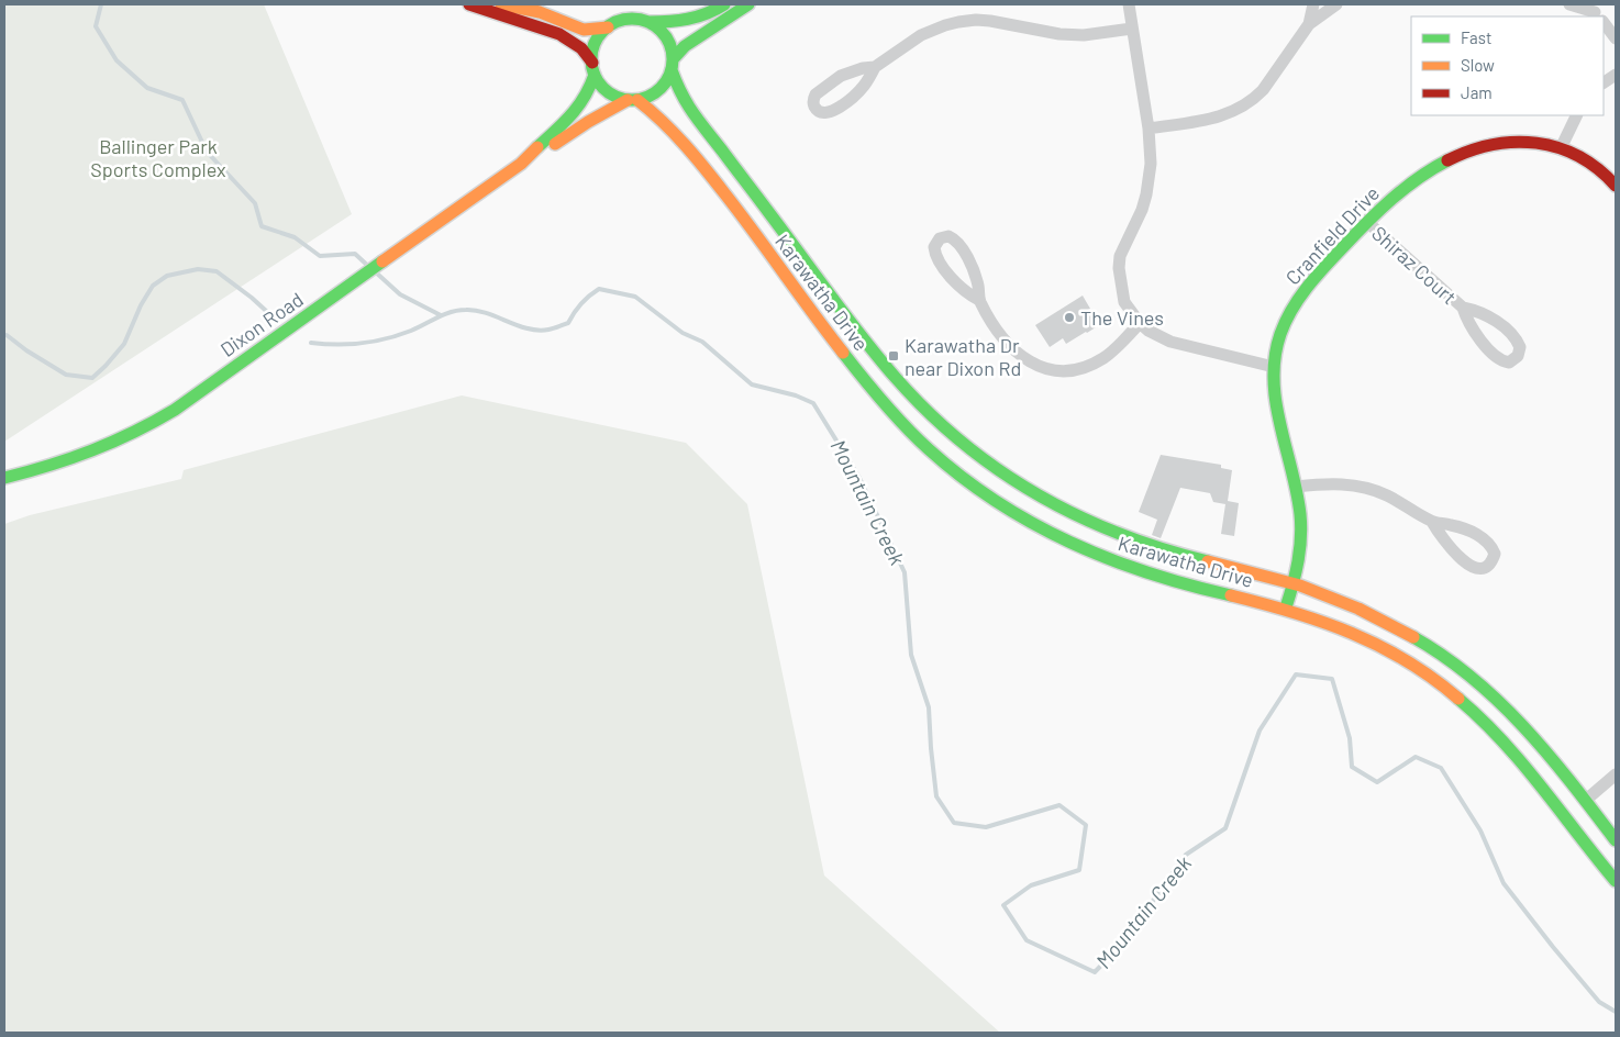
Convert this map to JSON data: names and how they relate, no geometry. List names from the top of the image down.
{
  "streets": {
    "main road": ["Cranfield Drive", "Karawatha Drive", "Dixon Road"],
    "street": ["Shiraz Court"]
  },
  "crossings": [
    ["Cranfield Drive", "Shiraz Court"],
    ["Cranfield Drive", "Karawatha Drive"],
    ["Karawatha Drive", "Dixon Road"]
  ],
  "water": ["Mountain Creek"],
  "parks": ["Ballinger Park Sports Complex"],
  "places": {
    "other": ["The Vines"],
    "transit": ["Karawatha Dr near Dixon Rd"]
  },
  "legend": ["Fast", "Slow", "Jam"]
}
